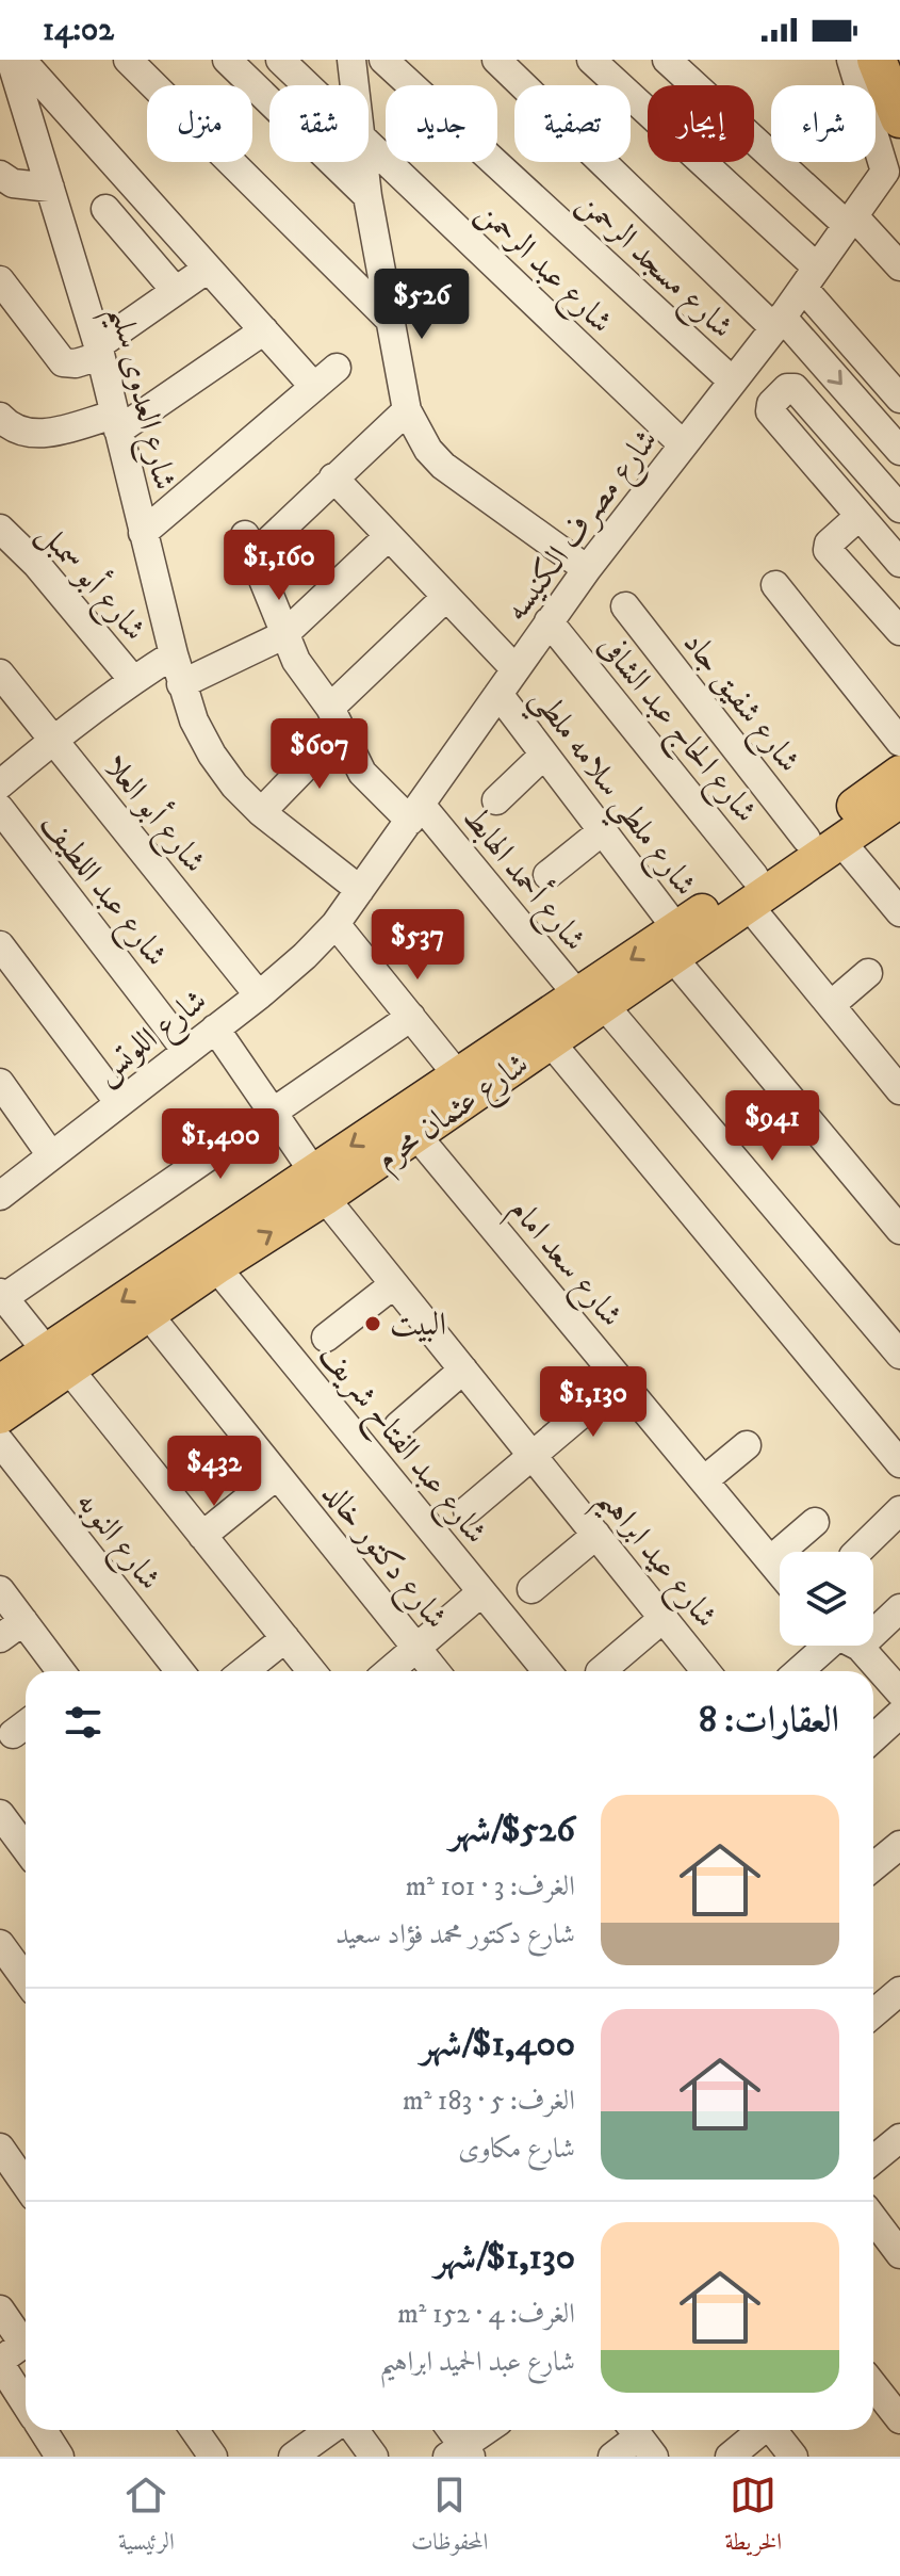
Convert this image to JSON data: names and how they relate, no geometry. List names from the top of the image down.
{
  "streets": {
    "main road": ["شارع عثمان محرم"],
    "street": [
      "شارع مسجد الرحمن",
      "شارع عبد الرحمن",
      "شارع العدوى سليم",
      "شارع مصرف الكنيسه",
      "شارع أبو سمبل",
      "شارع شفيق جاد",
      "شارع الحاج عبد الشافى",
      "شارع ملطي سلامه ملطي",
      "شارع أبو العلا",
      "شارع أحمد الهابط",
      "شارع عبد اللطيف",
      "شارع اللوتس",
      "شارع سعد امام",
      "شارع عبد الفتاح شريف",
      "شارع النوبه",
      "شارع دكتور خالد",
      "شارع عيد ابراهيم"
    ]
  },
  "crossings": [
    ["شارع مسجد الرحمن", "شارع مصرف الكنيسه"],
    ["شارع عبد الرحمن", "شارع مصرف الكنيسه"],
    ["شارع العدوى سليم", "شارع مصرف الكنيسه"],
    ["شارع مصرف الكنيسه", "شارع الحاج عبد الشافى"],
    ["شارع مصرف الكنيسه", "شارع ملطي سلامه ملطي"],
    ["شارع مصرف الكنيسه", "شارع أحمد الهابط"],
    ["شارع مصرف الكنيسه", "شارع اللوتس"],
    ["شارع شفيق جاد", "شارع عثمان محرم"],
    ["شارع الحاج عبد الشافى", "شارع عثمان محرم"],
    ["شارع ملطي سلامه ملطي", "شارع عثمان محرم"],
    ["شارع أبو العلا", "شارع اللوتس"],
    ["شارع أحمد الهابط", "شارع عثمان محرم"],
    ["شارع عبد اللطيف", "شارع اللوتس"],
    ["شارع اللوتس", "شارع عيد ابراهيم"],
    ["شارع عثمان محرم", "شارع سعد امام"],
    ["شارع عثمان محرم", "شارع عبد الفتاح شريف"],
    ["شارع عثمان محرم", "شارع دكتور خالد"],
    ["شارع عثمان محرم", "شارع عيد ابراهيم"]
  ],
  "places": ["البيت"],
  "page": {
    "status": "14:02",
    "chip": [
      "شراء",
      "إيجار",
      "تصفية",
      "جديد",
      "شقة",
      "منزل"
    ],
    "price": [
      "$526",
      "$1,160",
      "$607",
      "$537",
      "$941",
      "$1,400",
      "$1,130",
      "$432"
    ],
    "heading": "العقارات: 8",
    "list": [
      {
        "name": "$526/شهر",
        "note": "الغرف: 3 · 101 m² · شارع دكتور محمد فؤاد سعيد"
      },
      {
        "name": "$1,400/شهر",
        "note": "الغرف: 5 · 183 m² · شارع مكاوى"
      },
      {
        "name": "$1,130/شهر",
        "note": "الغرف: 4 · 152 m² · شارع عبد الحميد ابراهيم"
      }
    ],
    "tabs": ["الخريطة", "المحفوظات", "الرئيسية"]
  }
}
